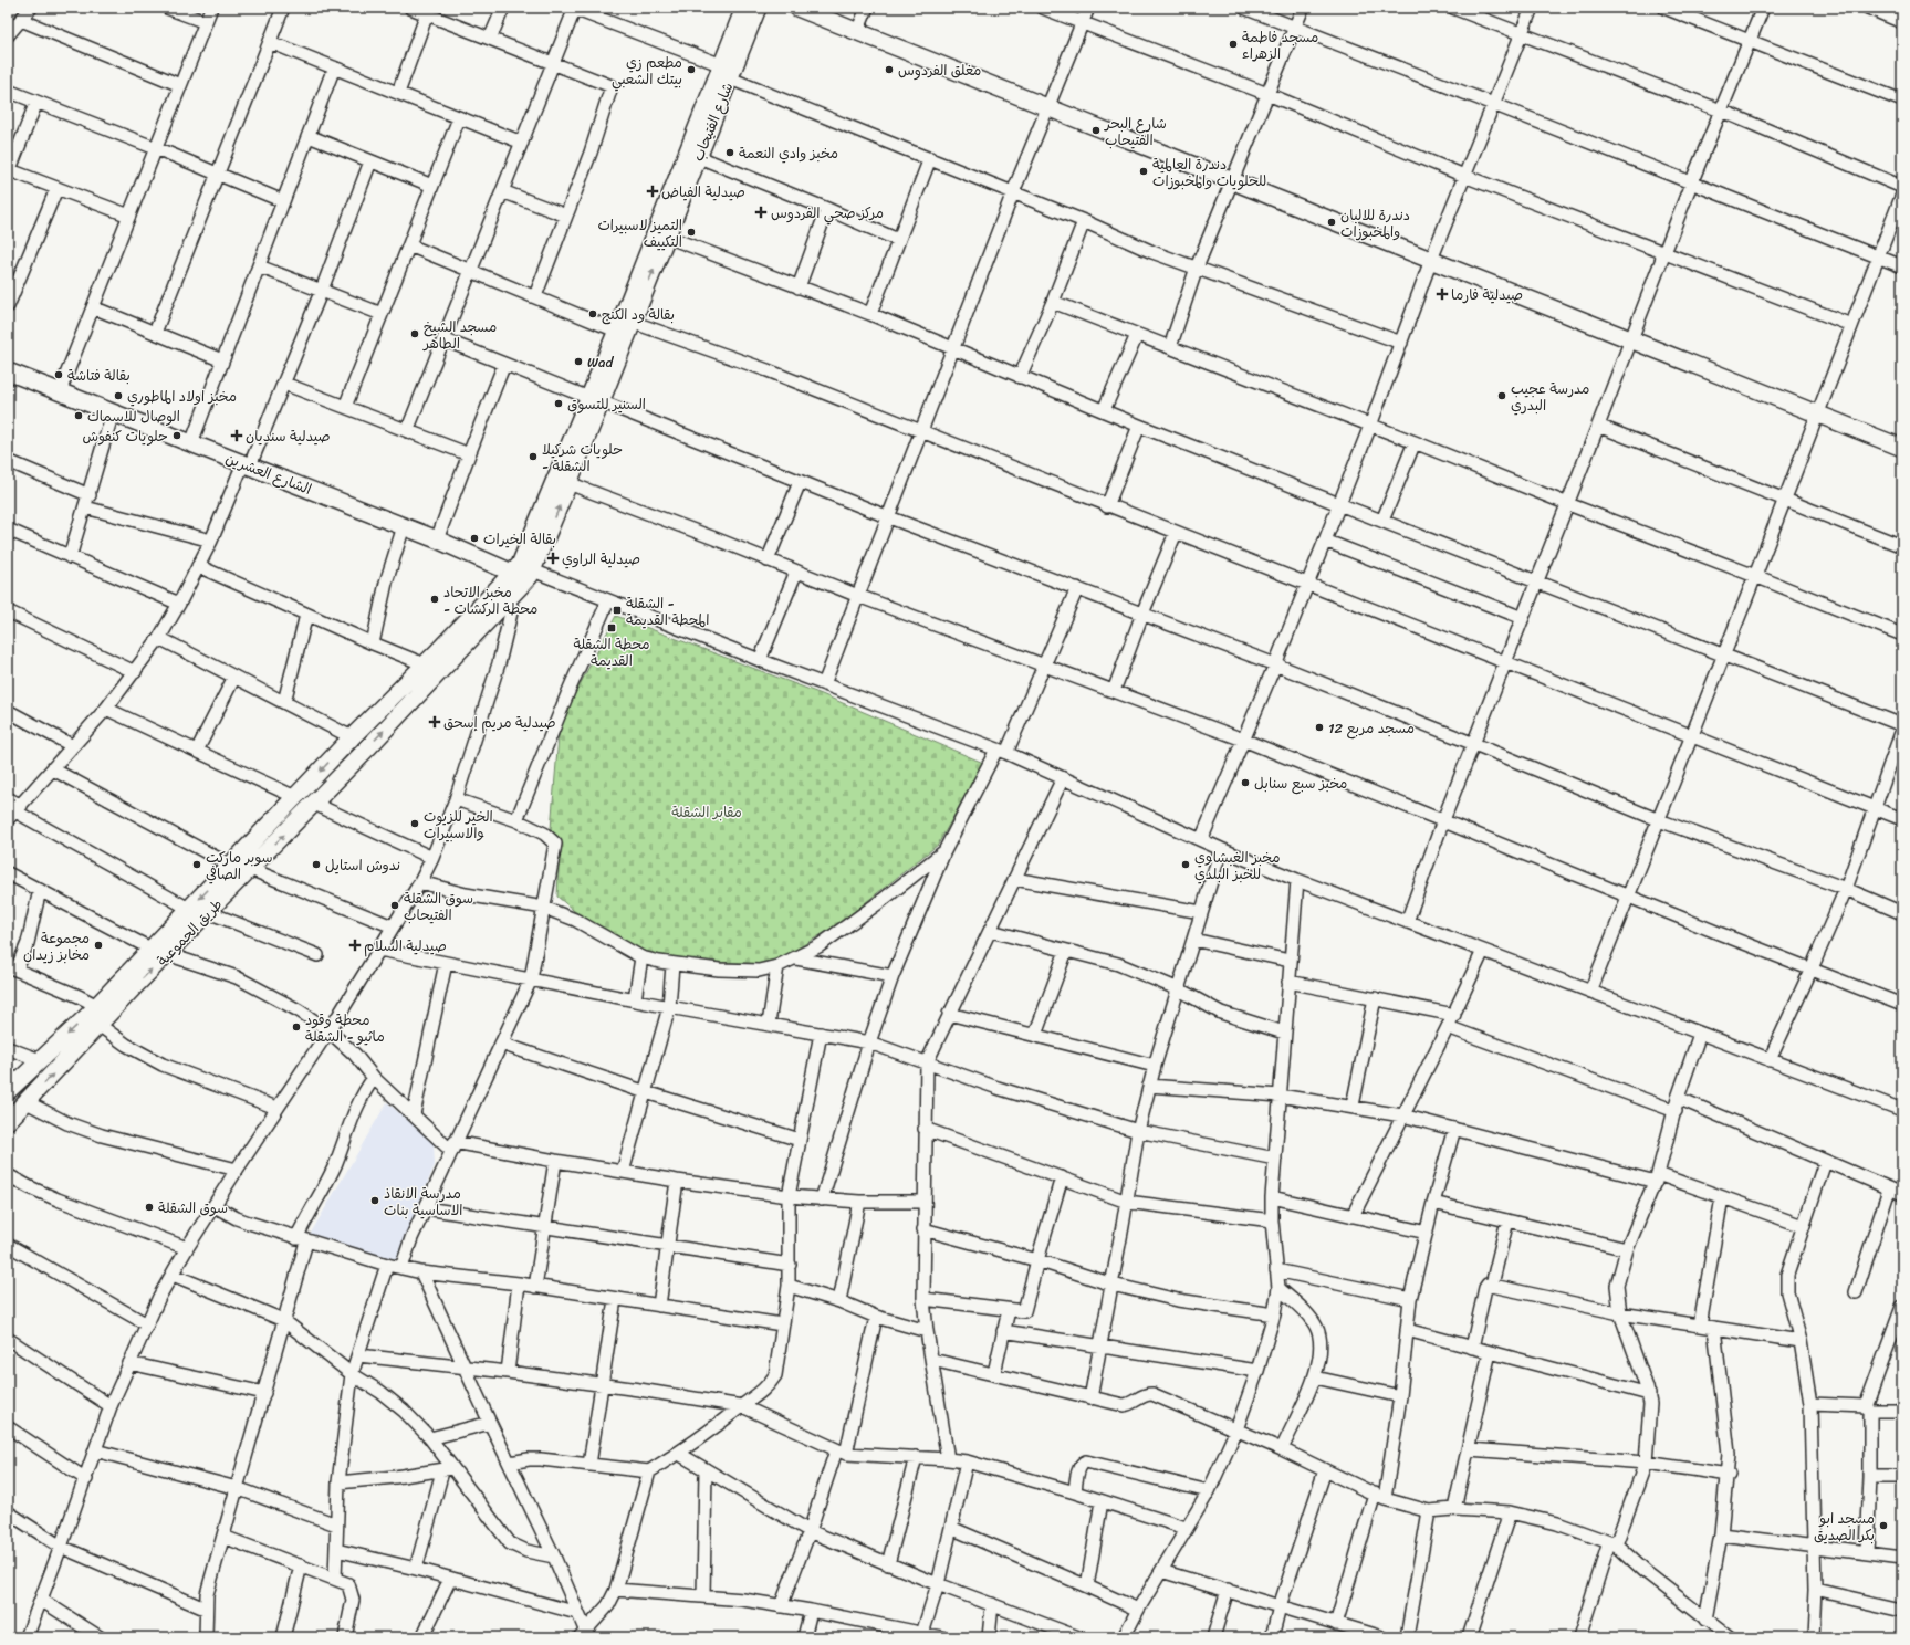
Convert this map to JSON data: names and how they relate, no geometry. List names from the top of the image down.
{
  "streets": {
    "main road": ["شارع الفتيحاب", "الشارع العشرين", "طريق الجموعية"]
  },
  "crossings": [
    ["شارع الفتيحاب", "الشارع العشرين"]
  ],
  "parks": ["مقابر الشقلة"],
  "places": {
    "other": [
      "مسجد فاطمة الزهراء",
      "مطعم زي بيتك الشعبي",
      "مغلق الفردوس",
      "شارع البحر الفتيحاب",
      "مخبز وادي النعمة",
      "دندرة العالمية للحلويات والمخبوزات",
      "دندرة للالبان والمخبوزات",
      "التميز لاسبيرات التكييف",
      "بقالة ود الكنج",
      "مسجد الشيخ الطاهر",
      "Wad",
      "بقالة فتاشة",
      "مخبز اولاد الماطوري",
      "مدرسة عجيب البدري",
      "السنير للتسوق",
      "الوصال للاسماك",
      "حلويات كنفوش",
      "حلويات شركيلا - الشقلة",
      "بقالة الخيرات",
      "مخبز الاتحاد - محطة الركشات",
      "مسجد مربع 12",
      "مخبز سبع سنابل",
      "الخير للزيوت والاسبيرات",
      "سوبر ماركت الصافي",
      "ندوش استايل",
      "مخبز الغبشاوي للخبز البلدي",
      "سوق الشقلة الفتيحاب",
      "مجموعة مخابز زيدان",
      "محطة وقود ماثيو - الشقلة",
      "مدرسة الانقاذ الاساسية بنات",
      "سوق الشقلة",
      "مسجد ابو بكر الصديق"
    ],
    "health": [
      "صيدلية الفياض",
      "مركز صحي الفردوس",
      "صيدلية فارما",
      "صيدلية سنديان",
      "صيدلية الراوي",
      "صيدلية مريم إسحق",
      "صيدلية السلام"
    ],
    "transit": ["الشقلة - المحطة القديمة", "محطة الشقلة القديمة"]
  }
}
